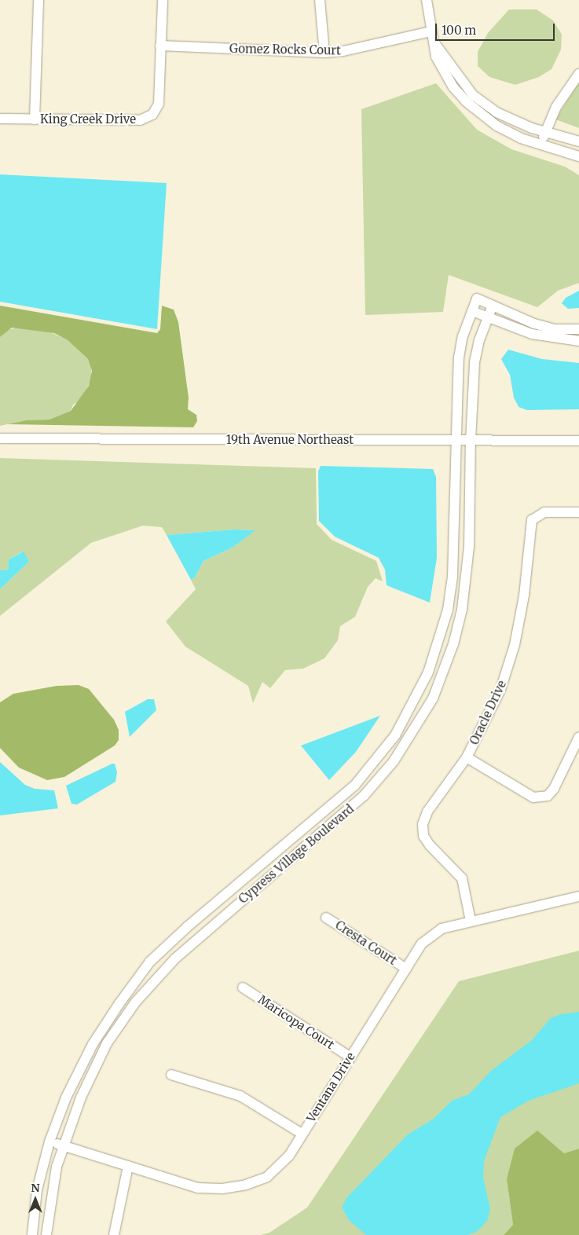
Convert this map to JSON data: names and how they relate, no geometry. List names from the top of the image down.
{
  "streets": {
    "street": [
      "Gomez Rocks Court",
      "King Creek Drive",
      "19th Avenue Northeast",
      "Oracle Drive",
      "Cypress Village Boulevard",
      "Cresta Court",
      "Maricopa Court",
      "Ventana Drive"
    ]
  },
  "crossings": [
    ["Gomez Rocks Court", "King Creek Drive"],
    ["19th Avenue Northeast", "Cypress Village Boulevard"],
    ["Oracle Drive", "Ventana Drive"],
    ["Cypress Village Boulevard", "Ventana Drive"],
    ["Cresta Court", "Ventana Drive"],
    ["Maricopa Court", "Ventana Drive"]
  ],
  "scale_bar": "100 m",
  "north": "top"
}
